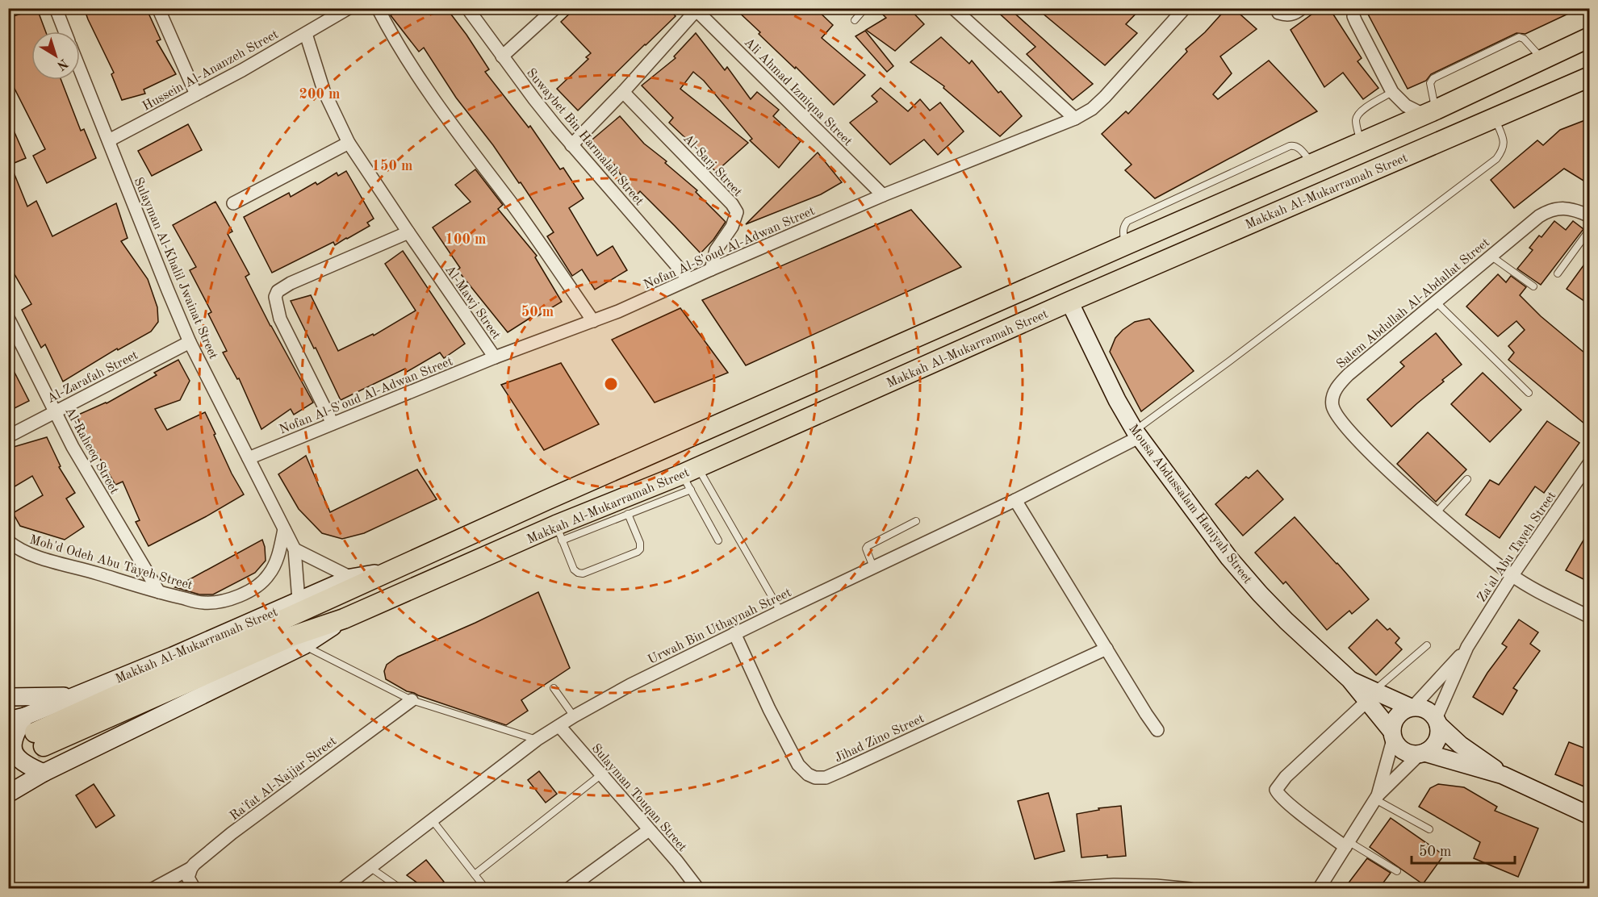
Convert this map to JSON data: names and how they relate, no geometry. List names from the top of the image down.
{
  "streets": {
    "main road": ["Makkah Al-Mukarramah Street"],
    "street": [
      "Hussein Al-Ananzeh Street",
      "Ali Ahmad Izmiqna Street",
      "Suwaybet Bin Harmalah Street",
      "Al-Sarj Street",
      "Nofan Al-S'oud Al-Adwan Street",
      "Sulayman Al-Khalil Jwainat Street",
      "Al-Mawj Street",
      "Salem Abdullah Al-Abdallat Street",
      "Al-Zarafah Street",
      "Al-Raheeq Street",
      "Mousa Abdussalam Haniyah Street",
      "Za'al Abu Tayeh Street",
      "Moh'd Odeh Abu Tayeh Street",
      "Urwah Bin Uthaynah Street",
      "Jihad Zino Street",
      "Ra'fat Al-Najjar Street",
      "Sulayman Touqan Street"
    ]
  },
  "crossings": [
    ["Hussein Al-Ananzeh Street", "Sulayman Al-Khalil Jwainat Street"],
    ["Hussein Al-Ananzeh Street", "Al-Mawj Street"],
    ["Ali Ahmad Izmiqna Street", "Nofan Al-S'oud Al-Adwan Street"],
    ["Suwaybet Bin Harmalah Street", "Nofan Al-S'oud Al-Adwan Street"],
    ["Al-Sarj Street", "Nofan Al-S'oud Al-Adwan Street"],
    ["Makkah Al-Mukarramah Street", "Sulayman Al-Khalil Jwainat Street"],
    ["Makkah Al-Mukarramah Street", "Mousa Abdussalam Haniyah Street"],
    ["Nofan Al-S'oud Al-Adwan Street", "Sulayman Al-Khalil Jwainat Street"],
    ["Nofan Al-S'oud Al-Adwan Street", "Al-Mawj Street"],
    ["Sulayman Al-Khalil Jwainat Street", "Al-Zarafah Street"],
    ["Sulayman Al-Khalil Jwainat Street", "Moh'd Odeh Abu Tayeh Street"],
    ["Salem Abdullah Al-Abdallat Street", "Za'al Abu Tayeh Street"],
    ["Al-Zarafah Street", "Al-Raheeq Street"],
    ["Al-Raheeq Street", "Moh'd Odeh Abu Tayeh Street"],
    ["Mousa Abdussalam Haniyah Street", "Za'al Abu Tayeh Street"],
    ["Mousa Abdussalam Haniyah Street", "Urwah Bin Uthaynah Street"],
    ["Urwah Bin Uthaynah Street", "Jihad Zino Street"],
    ["Urwah Bin Uthaynah Street", "Sulayman Touqan Street"]
  ],
  "scale_bar": "50 m",
  "north": "bottom right",
  "rings": [
    "200 m",
    "150 m",
    "100 m",
    "50 m"
  ]
}
